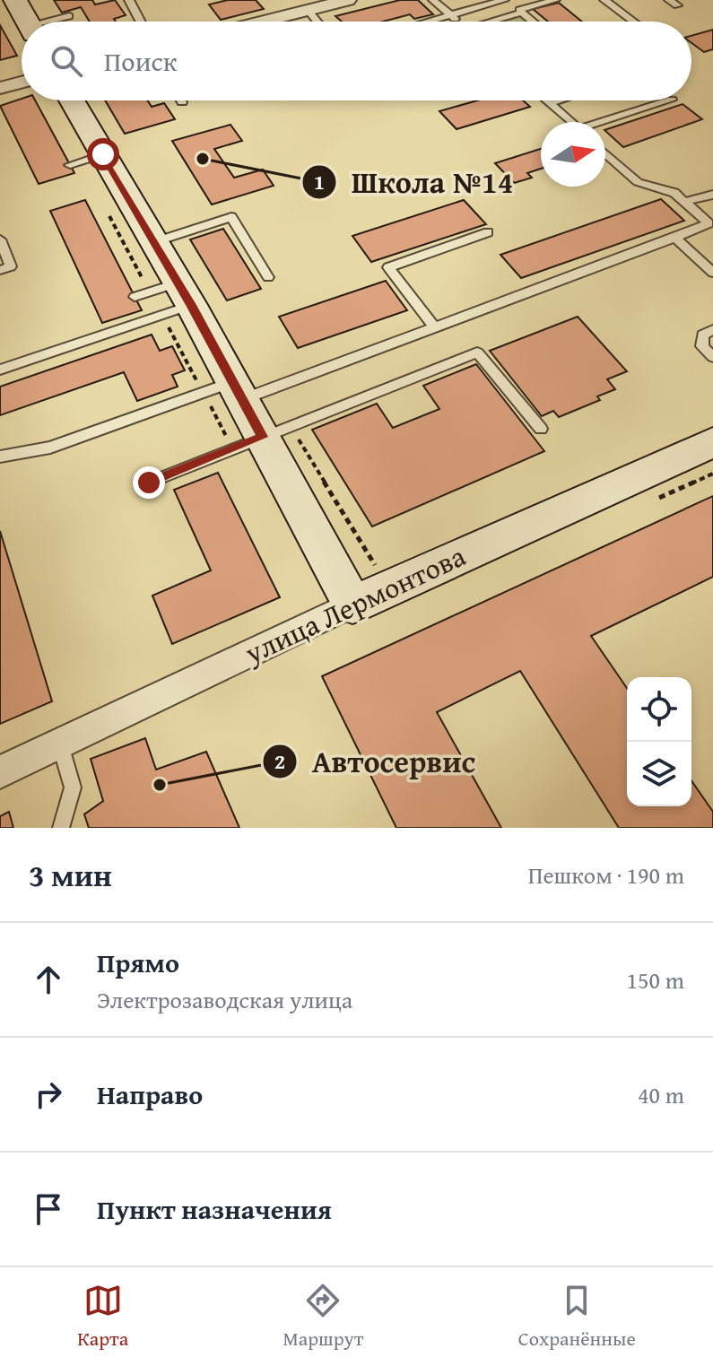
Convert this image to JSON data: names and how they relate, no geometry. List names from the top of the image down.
{
  "streets": {
    "street": ["улица Лермонтова"]
  },
  "places": ["Школа №14", "Автосервис"],
  "north": "right",
  "page": {
    "search": "Поиск",
    "heading": ["3 мин", "Пешком · 190 m"],
    "list": [
      ["Прямо", "Электрозаводская улица", "150 m"],
      ["Направо", "40 m"],
      "Пункт назначения"
    ],
    "nav": ["Карта", "Маршрут", "Сохранённые"]
  }
}
